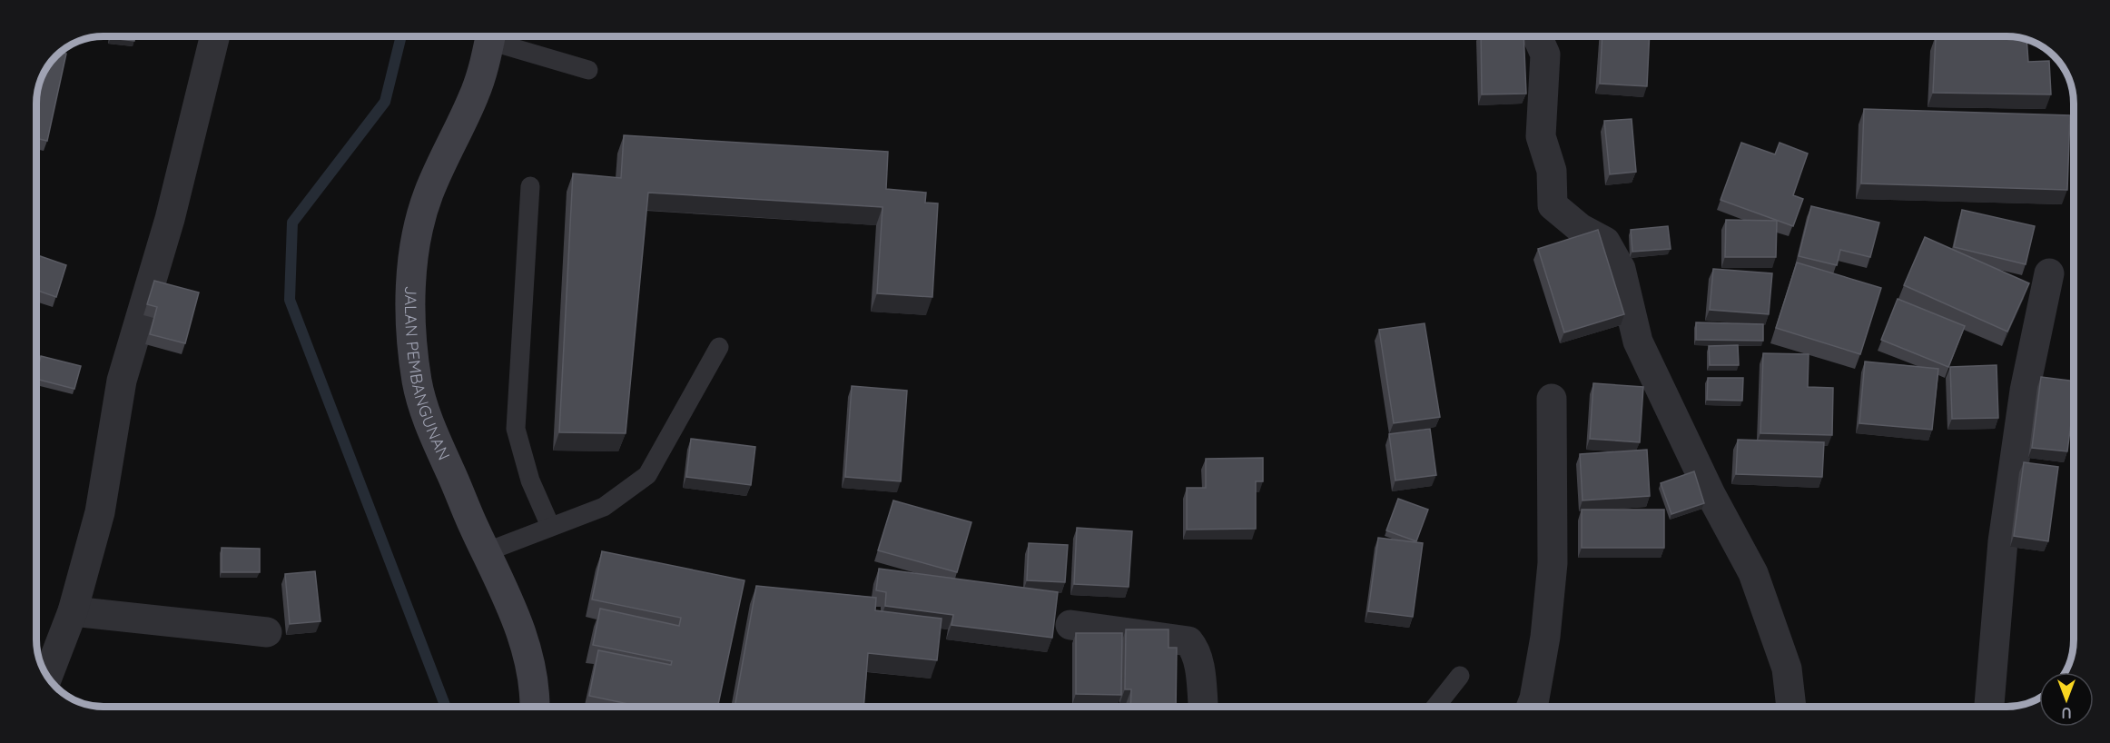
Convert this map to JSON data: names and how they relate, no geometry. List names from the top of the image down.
{
  "streets": {
    "street": ["JALAN PEMBANGUNAN"]
  },
  "north": "bottom"
}
